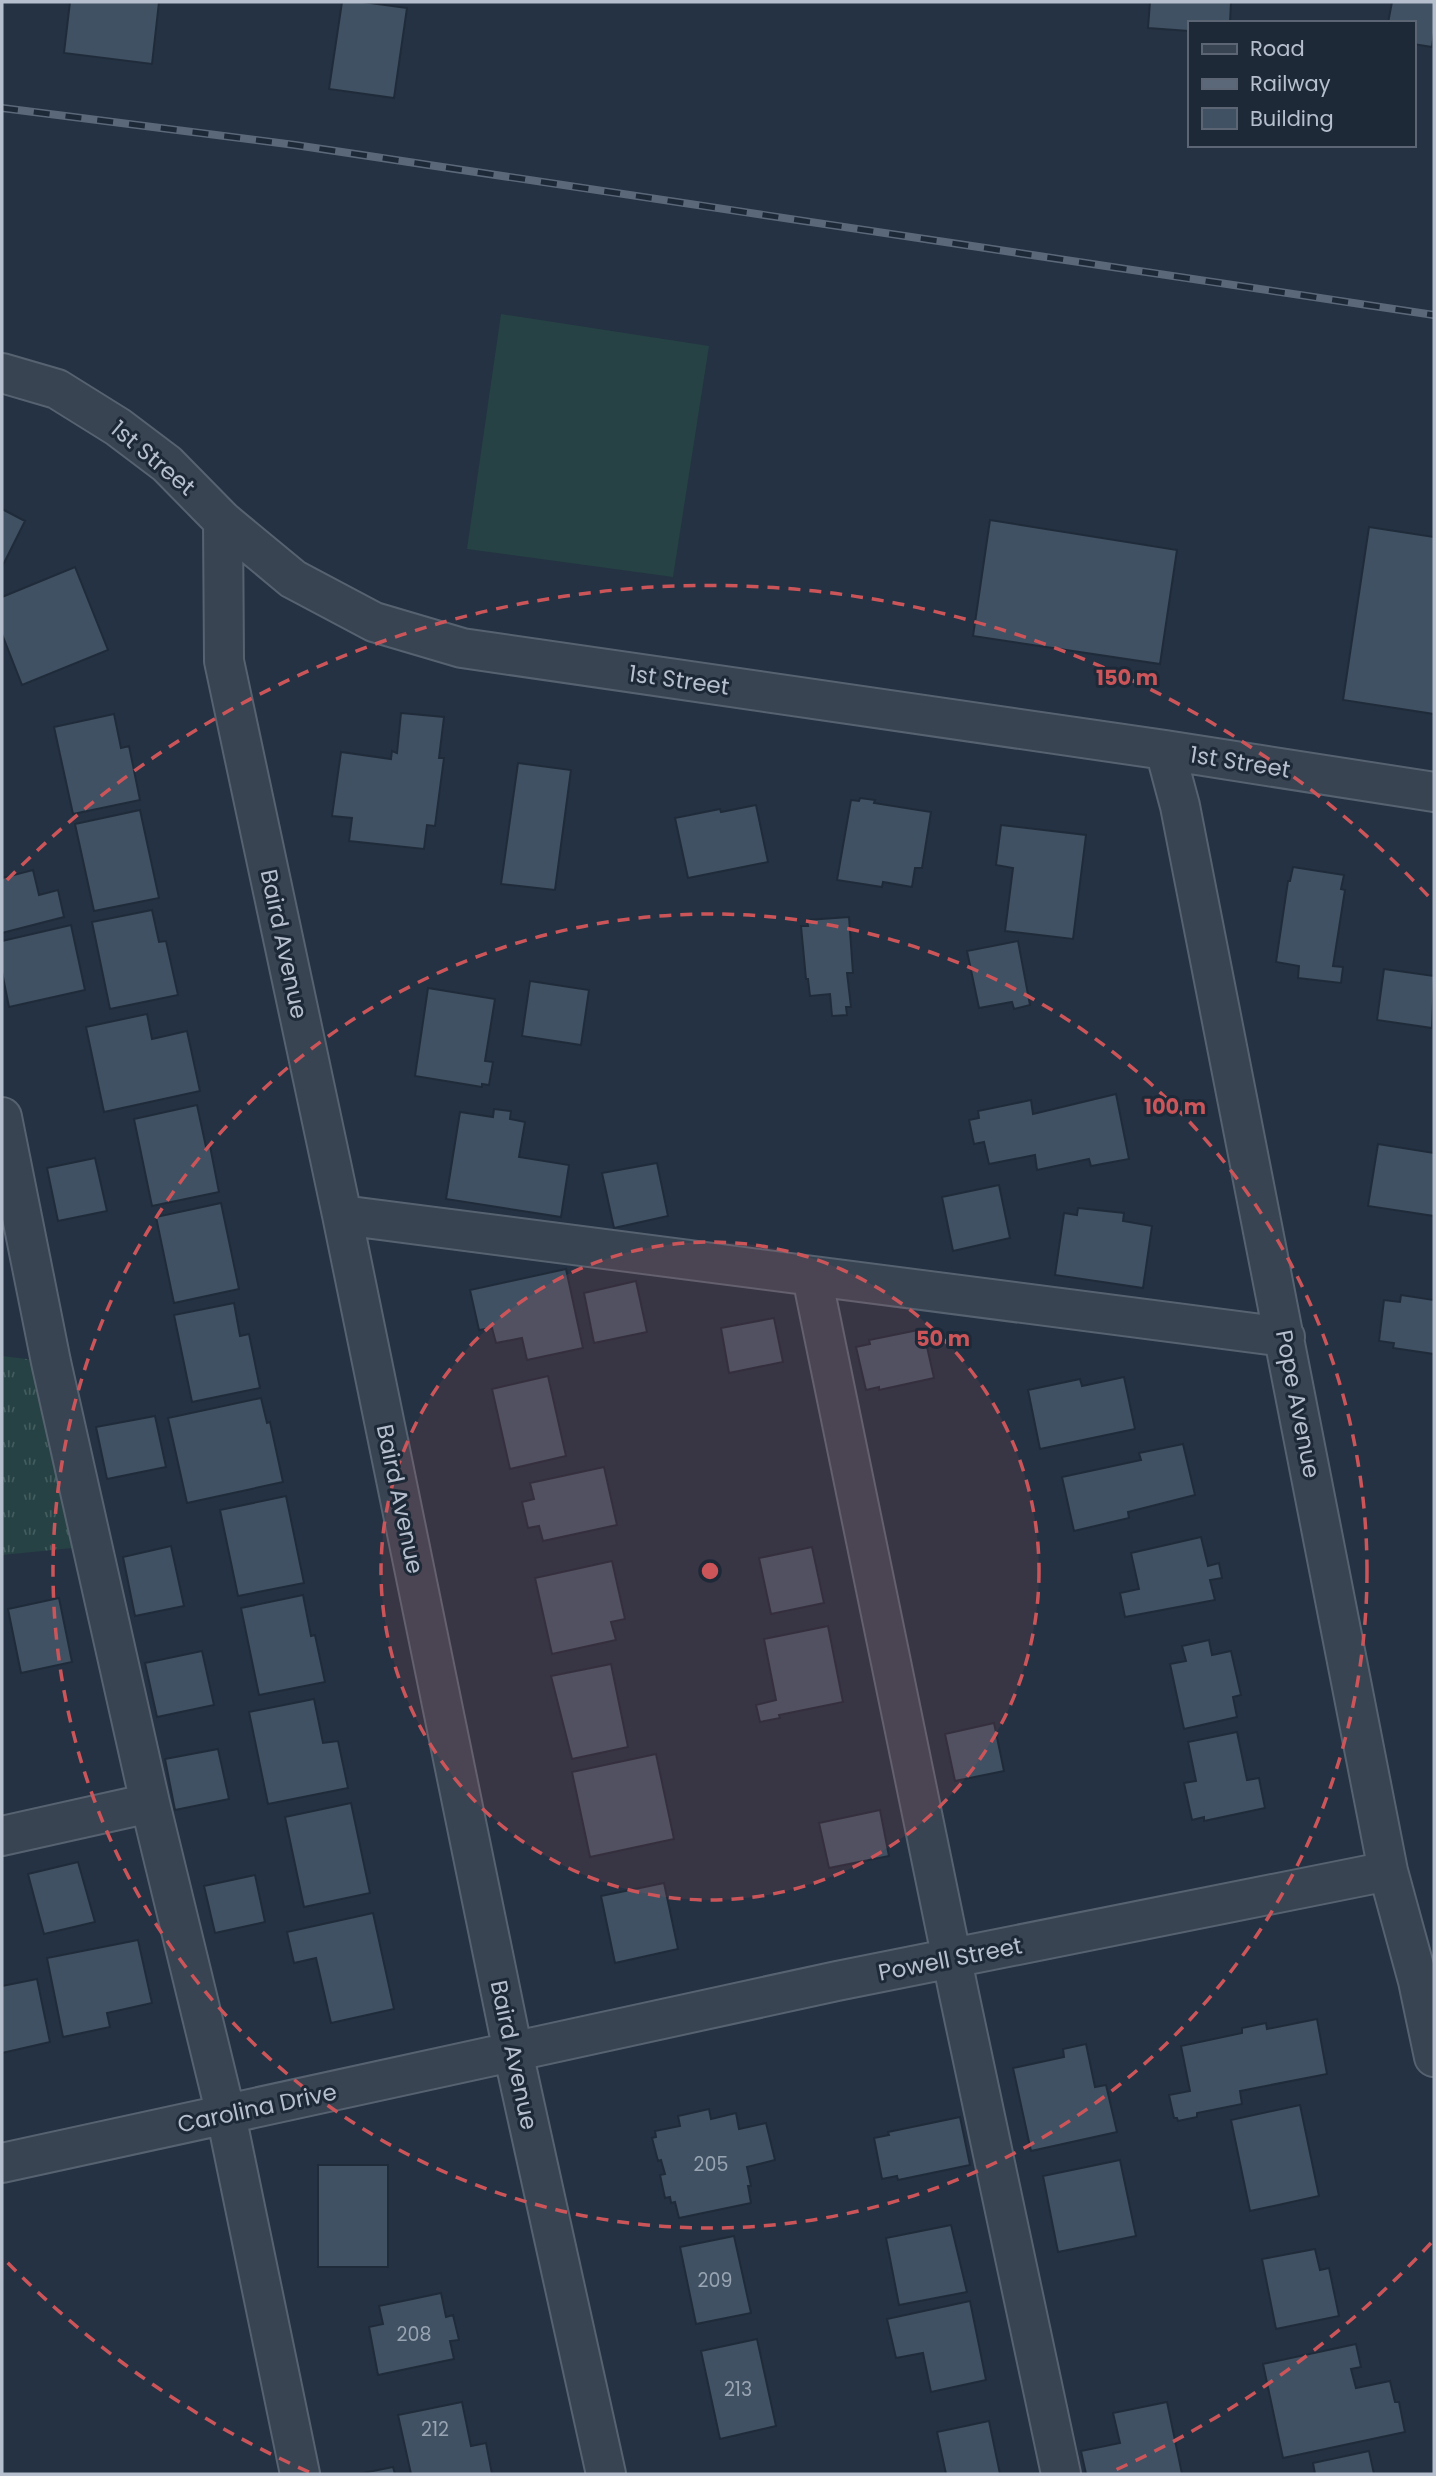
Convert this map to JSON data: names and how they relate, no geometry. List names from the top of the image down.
{
  "streets": {
    "street": [
      "1st Street",
      "Baird Avenue",
      "Pope Avenue",
      "Powell Street",
      "Carolina Drive"
    ]
  },
  "crossings": [
    ["1st Street", "Baird Avenue"],
    ["1st Street", "Pope Avenue"],
    ["Baird Avenue", "Powell Street"],
    ["Baird Avenue", "Carolina Drive"],
    ["Pope Avenue", "Powell Street"],
    ["Powell Street", "Carolina Drive"]
  ],
  "house_numbers": [
    "205",
    "209",
    "208",
    "213",
    "212"
  ],
  "legend": ["Road", "Railway", "Building"],
  "rings": ["150 m", "100 m", "50 m"]
}
